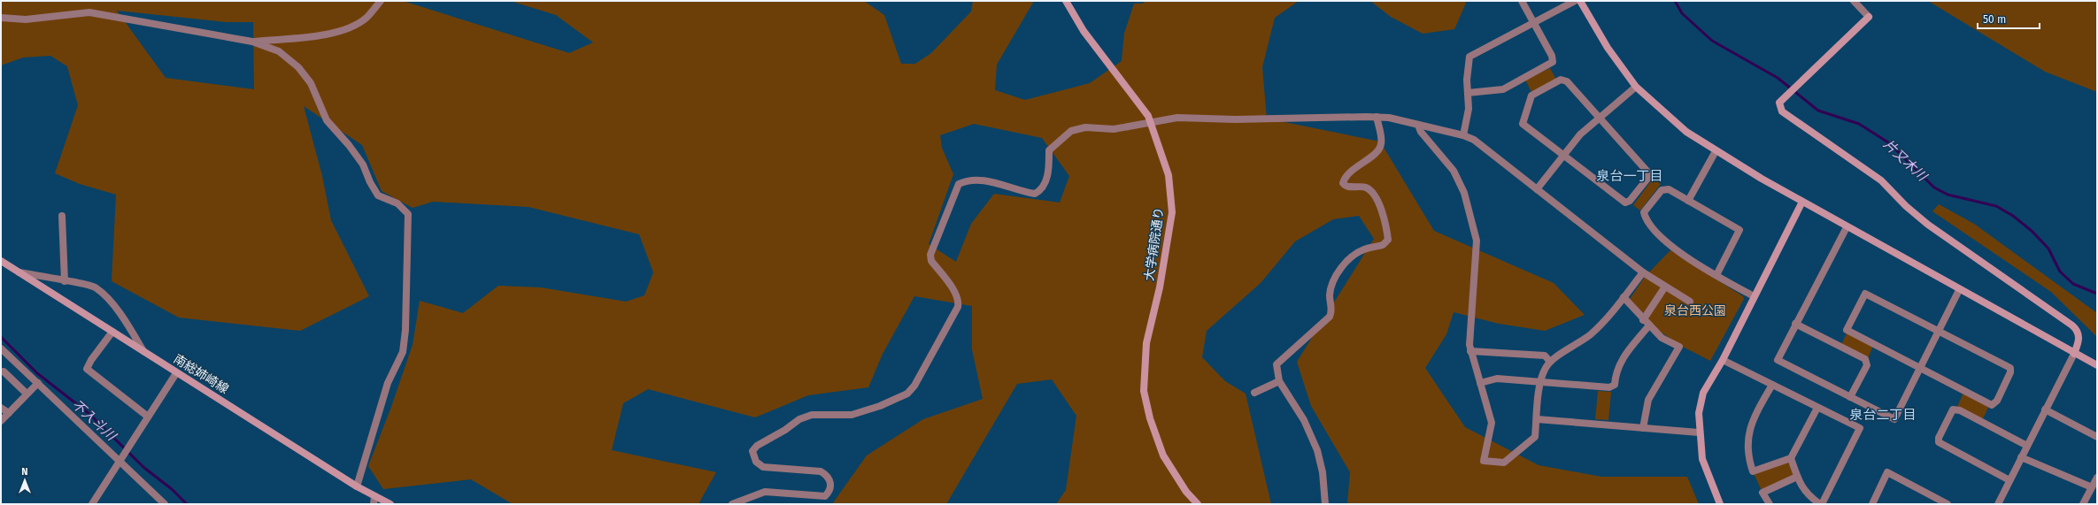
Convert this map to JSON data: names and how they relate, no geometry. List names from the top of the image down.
{
  "streets": {
    "street": ["大学病院通り", "南総姉崎線"]
  },
  "districts": ["泉台一丁目", "泉台二丁目"],
  "water": ["片又木川", "不入斗川"],
  "parks": ["泉台西公園"],
  "scale_bar": "50 m",
  "north": "top"
}
